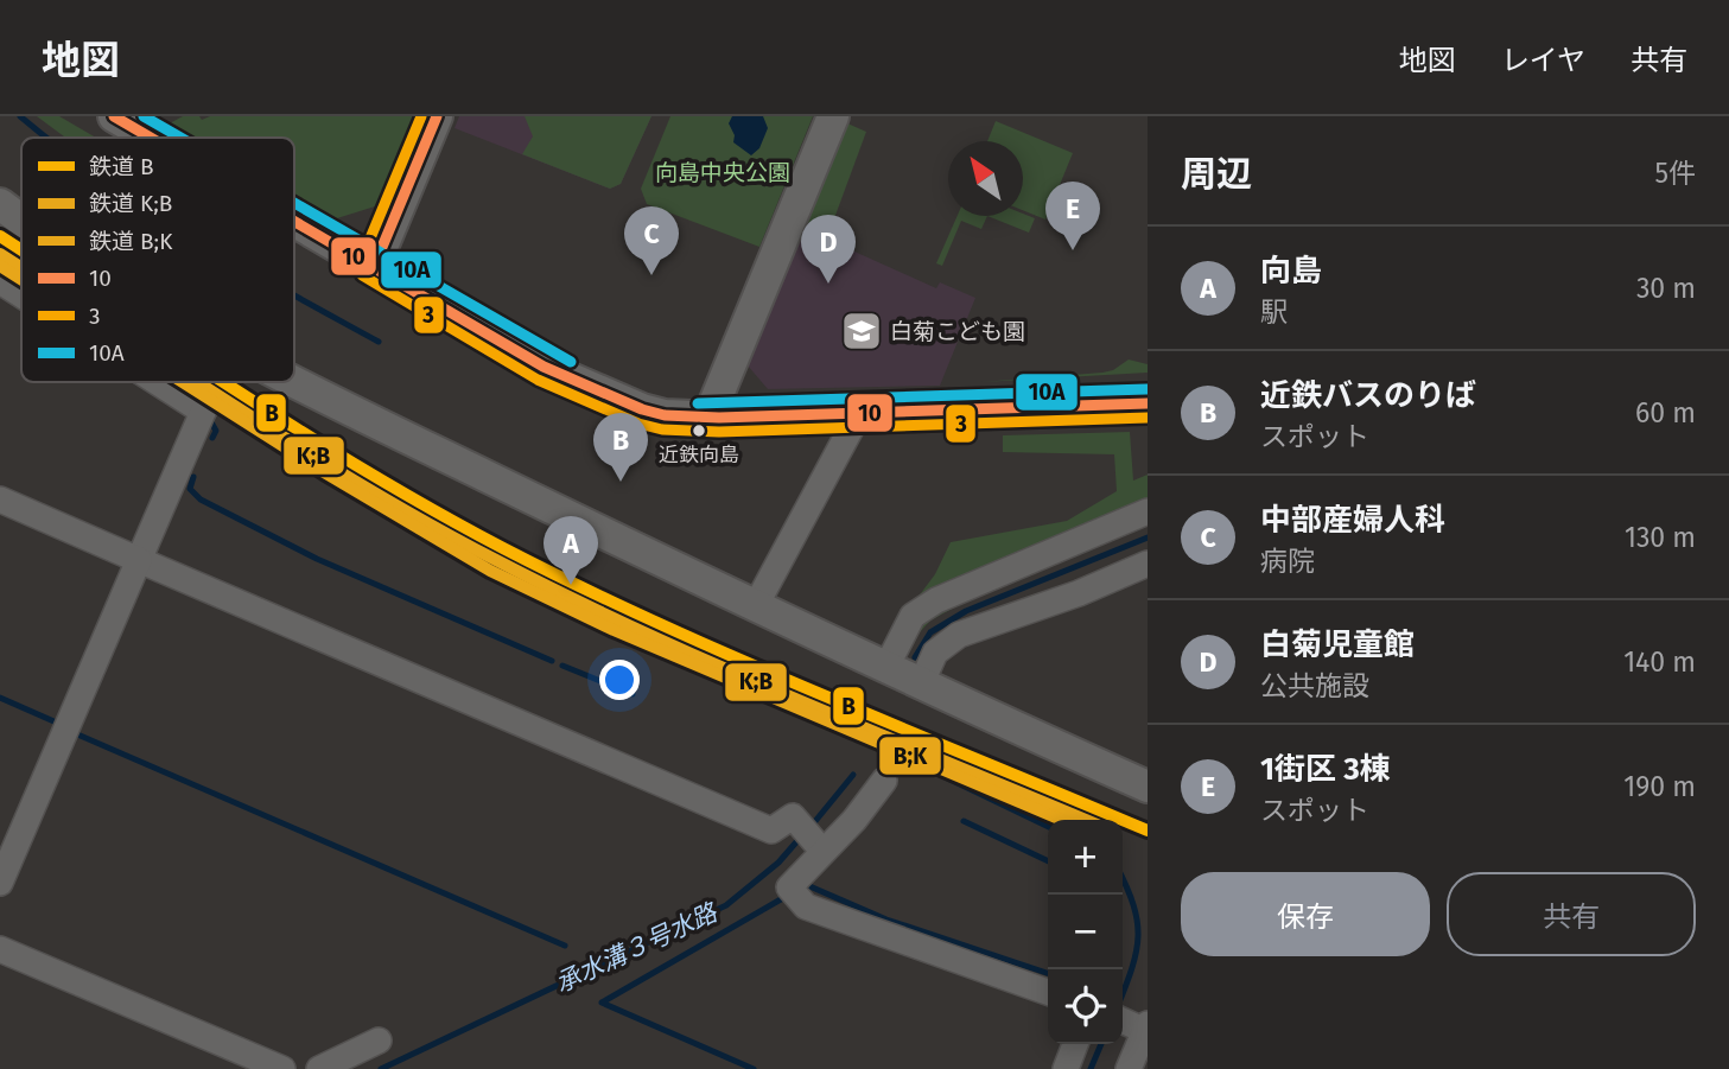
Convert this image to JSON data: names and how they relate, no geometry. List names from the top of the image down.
{
  "water": ["承水溝３号水路"],
  "parks": ["向島中央公園"],
  "places": {
    "school or university": ["白菊こども園"],
    "other": ["近鉄向島"]
  },
  "lines": [
    "transit line 10",
    "transit line 3",
    "transit line 10A",
    "rail line B",
    "rail line K;B",
    "rail line B;K"
  ],
  "legend": [
    "鉄道 B",
    "鉄道 K;B",
    "鉄道 B;K",
    "10",
    "3",
    "10A"
  ],
  "north": "top left",
  "page": {
    "header": "地図",
    "nav": ["地図", "レイヤ", "共有"],
    "heading": ["周辺", "5件"],
    "pins": [
      "E",
      "C",
      "D",
      "B",
      "A"
    ],
    "list": [
      {
        "mark": "A",
        "name": "向島",
        "note": "駅",
        "value": "30 m"
      },
      {
        "mark": "B",
        "name": "近鉄バスのりば",
        "note": "スポット",
        "value": "60 m"
      },
      {
        "mark": "C",
        "name": "中部産婦人科",
        "note": "病院",
        "value": "130 m"
      },
      {
        "mark": "D",
        "name": "白菊児童館",
        "note": "公共施設",
        "value": "140 m"
      },
      {
        "mark": "E",
        "name": "1街区 3棟",
        "note": "スポット",
        "value": "190 m"
      }
    ],
    "map_buttons": ["+", "−"],
    "buttons": ["保存", "共有"]
  }
}
